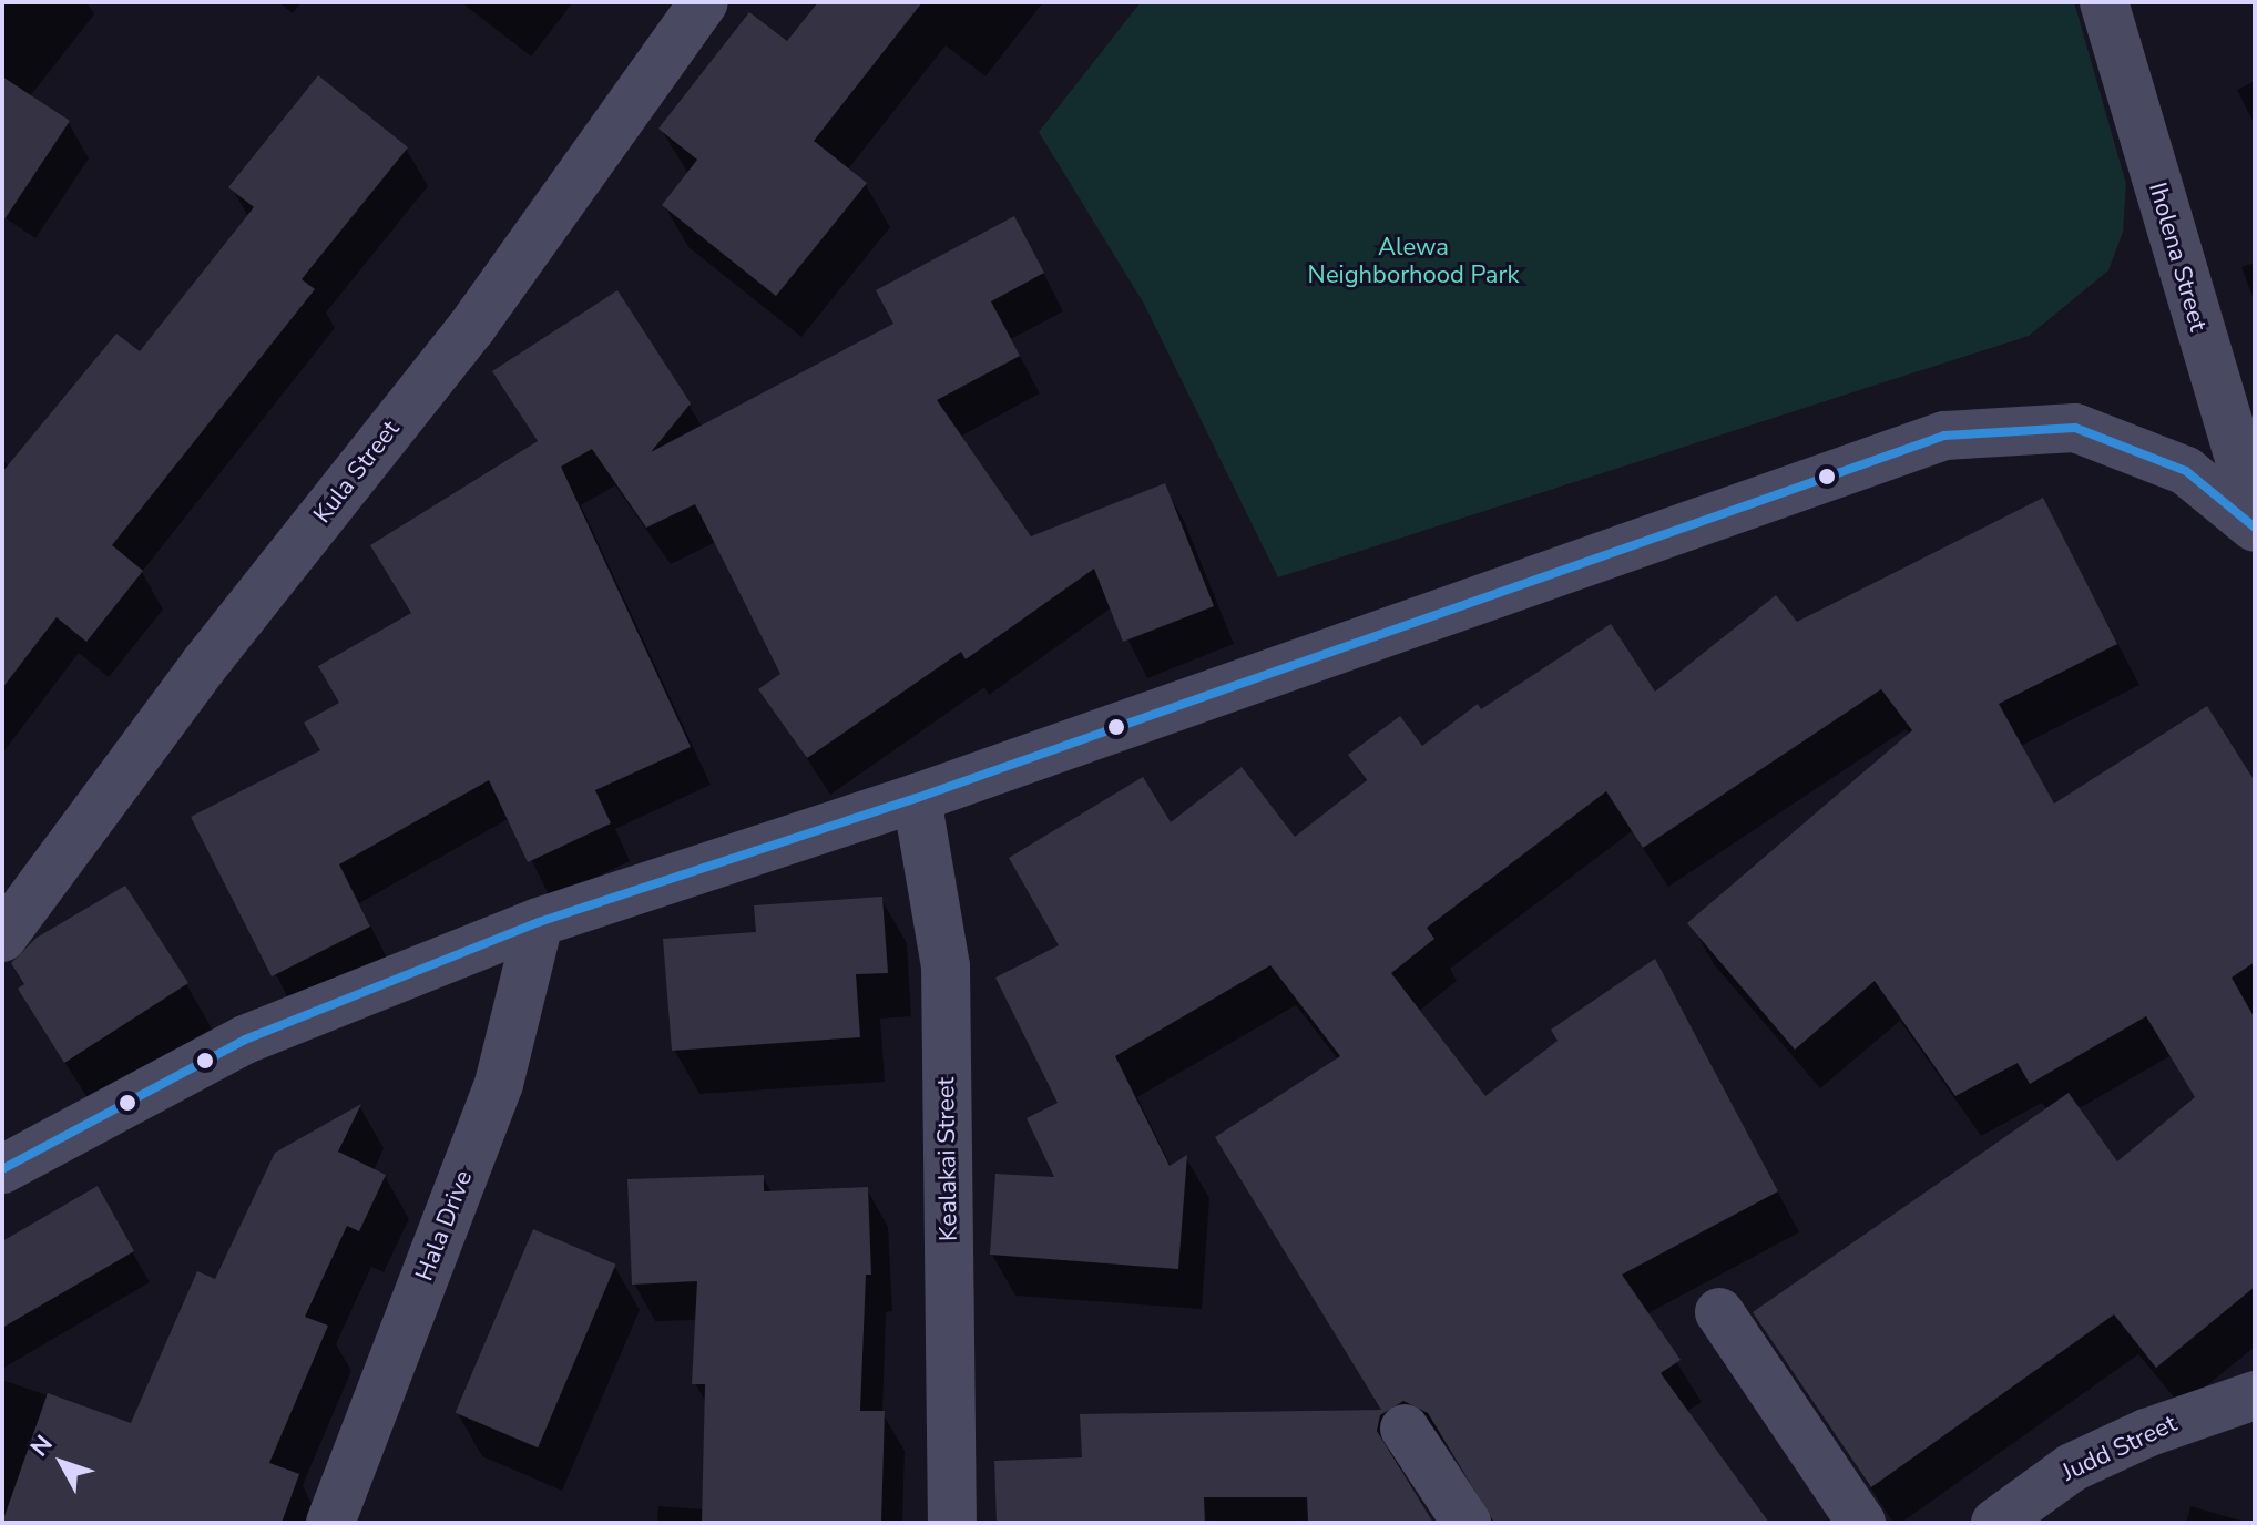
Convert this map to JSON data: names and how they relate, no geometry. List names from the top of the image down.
{
  "streets": {
    "street": [
      "Iholena Street",
      "Kula Street",
      "Kealakai Street",
      "Hala Drive",
      "Judd Street"
    ]
  },
  "parks": ["Alewa Neighborhood Park"],
  "north": "top left"
}
